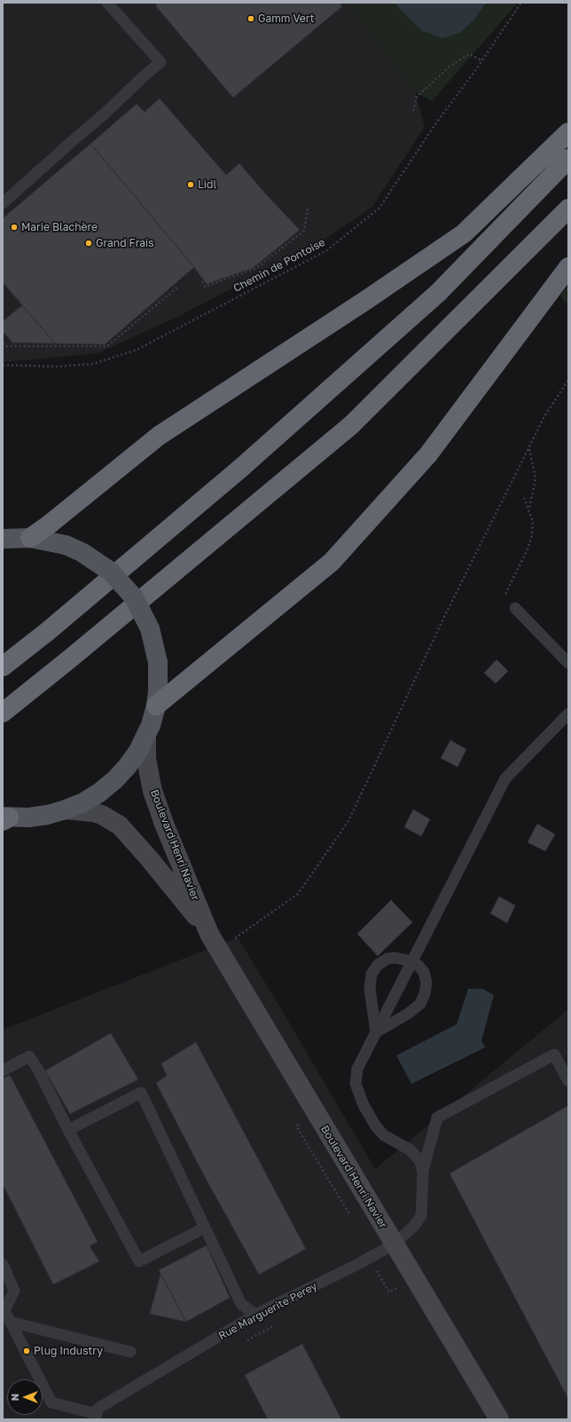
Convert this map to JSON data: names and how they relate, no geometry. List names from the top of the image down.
{
  "streets": {
    "main road": ["Boulevard Henri Navier"],
    "lane": ["Rue Marguerite Perey"],
    "path": ["Chemin de Pontoise"]
  },
  "crossings": [
    ["Boulevard Henri Navier", "Rue Marguerite Perey"]
  ],
  "places": [
    "Gamm Vert",
    "Lidl",
    "Marie Blachère",
    "Grand Frais",
    "Plug Industry"
  ],
  "north": "left"
}
